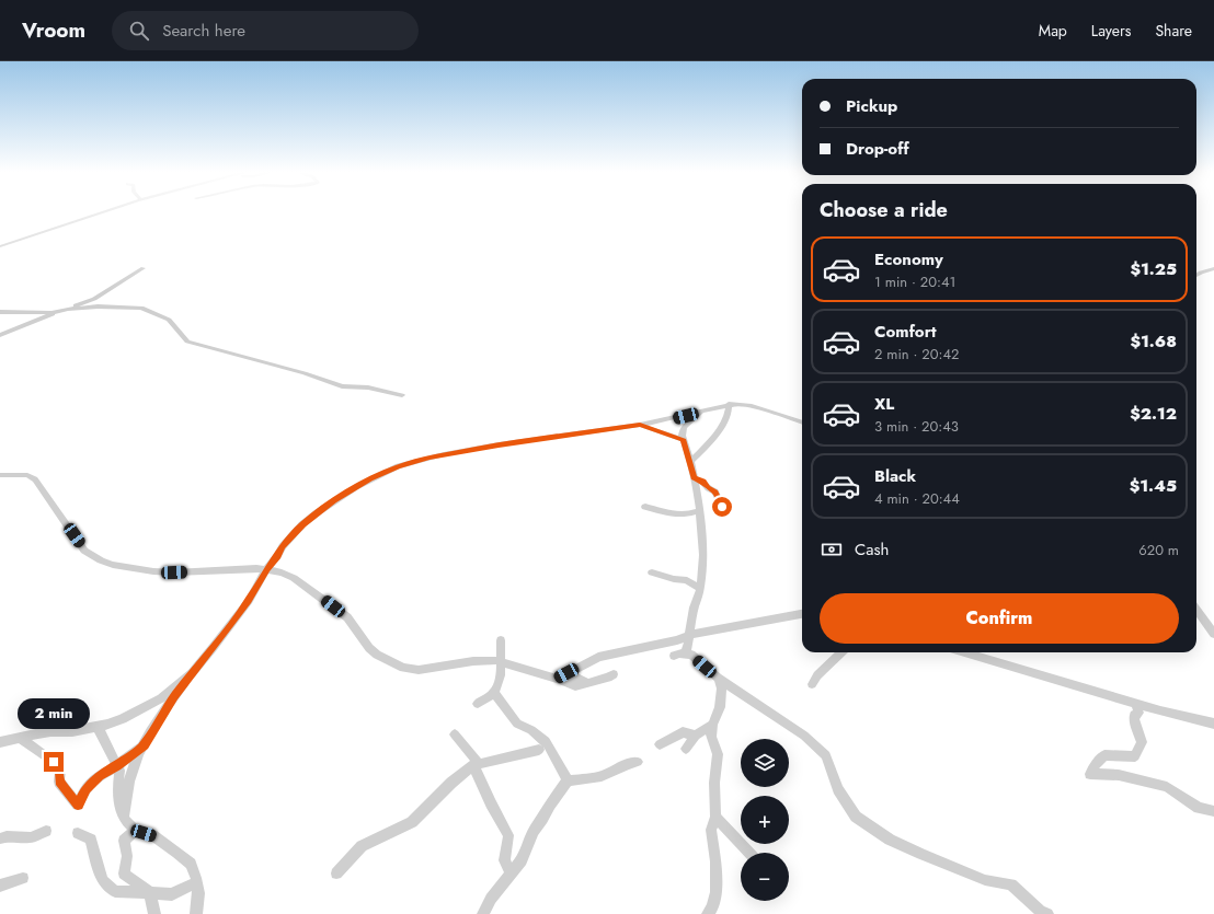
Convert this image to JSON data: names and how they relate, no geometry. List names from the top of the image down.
{
  "page": {
    "header": "Vroom",
    "search": "Search here",
    "nav": ["Map", "Layers", "Share"],
    "banner": ["Pickup", "Drop-off"],
    "heading": "Choose a ride",
    "list": [
      {
        "name": "Economy",
        "note": "1 min · 20:41",
        "value": "$1.25"
      },
      {
        "name": "Comfort",
        "note": "2 min · 20:42",
        "value": "$1.68"
      },
      {
        "name": "XL",
        "note": "3 min · 20:43",
        "value": "$2.12"
      },
      {
        "name": "Black",
        "note": "4 min · 20:44",
        "value": "$1.45"
      }
    ],
    "pay": ["Cash", "620 m"],
    "buttons": "Confirm",
    "bubble": "2 min",
    "map_buttons": ["+", "−"]
  }
}
